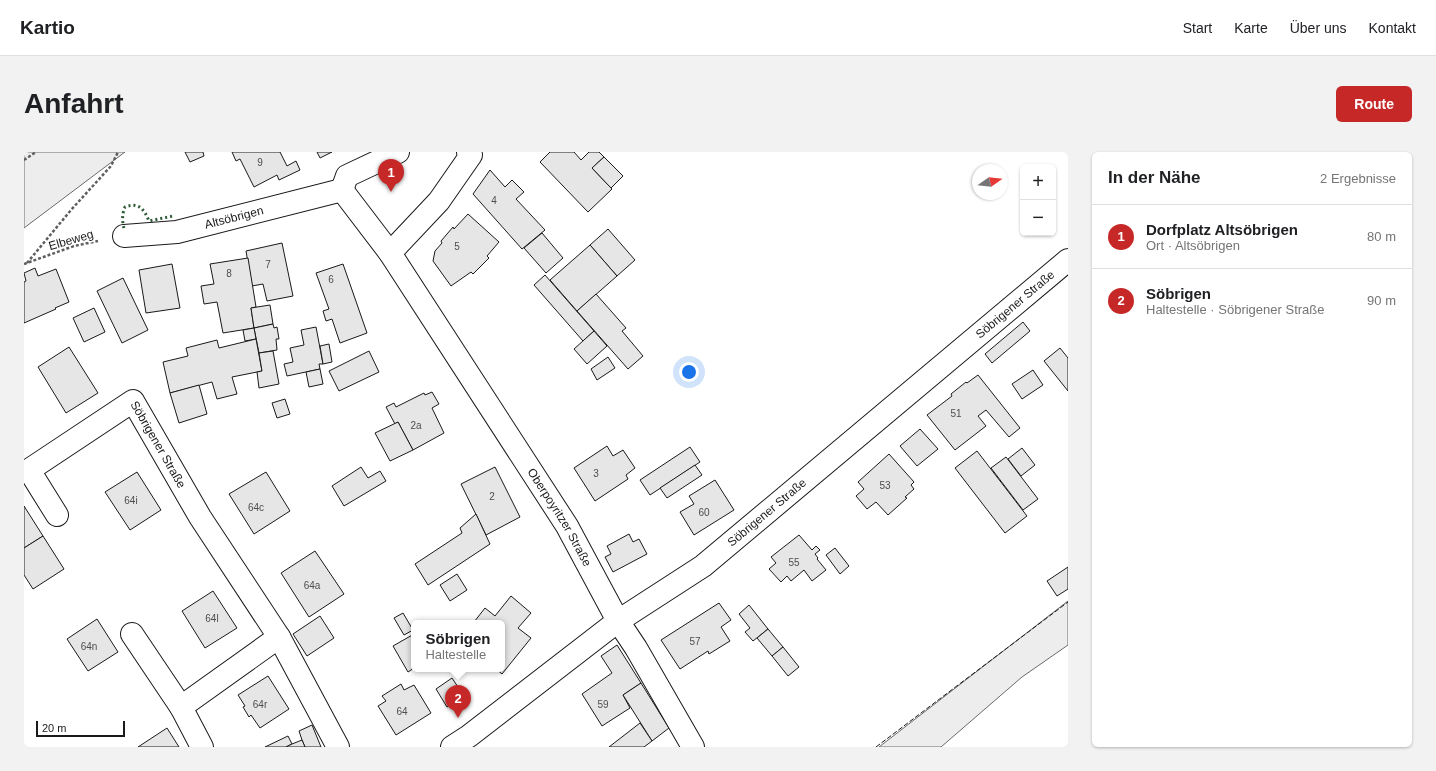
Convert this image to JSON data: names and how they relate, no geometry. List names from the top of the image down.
{
  "streets": {
    "street": ["Altsöbrigen", "Söbrigener Straße", "Oberpoyritzer Straße"],
    "path": ["Elbeweg"]
  },
  "crossings": [
    ["Altsöbrigen", "Elbeweg"],
    ["Söbrigener Straße", "Oberpoyritzer Straße"]
  ],
  "house_numbers": [
    "9",
    "4",
    "5",
    "7",
    "8",
    "6",
    "51",
    "2a",
    "3",
    "53",
    "2",
    "64i",
    "64c",
    "60",
    "55",
    "64a",
    "64l",
    "57",
    "64n",
    "64r",
    "59",
    "64"
  ],
  "scale_bar": "20 m",
  "north": "right",
  "page": {
    "header": "Kartio",
    "nav": [
      "Start",
      "Karte",
      "Über uns",
      "Kontakt"
    ],
    "buttons": "Route",
    "title": "Anfahrt",
    "heading": ["In der Nähe", "2 Ergebnisse"],
    "pins": ["1", "2"],
    "map_buttons": ["+", "−"],
    "list": [
      {
        "mark": "1",
        "name": "Dorfplatz Altsöbrigen",
        "note": "Ort · Altsöbrigen",
        "value": "80 m"
      },
      {
        "mark": "2",
        "name": "Söbrigen",
        "note": "Haltestelle · Söbrigener Straße",
        "value": "90 m"
      }
    ],
    "popup": ["Söbrigen", "Haltestelle"],
    "scale": "20 m"
  }
}
